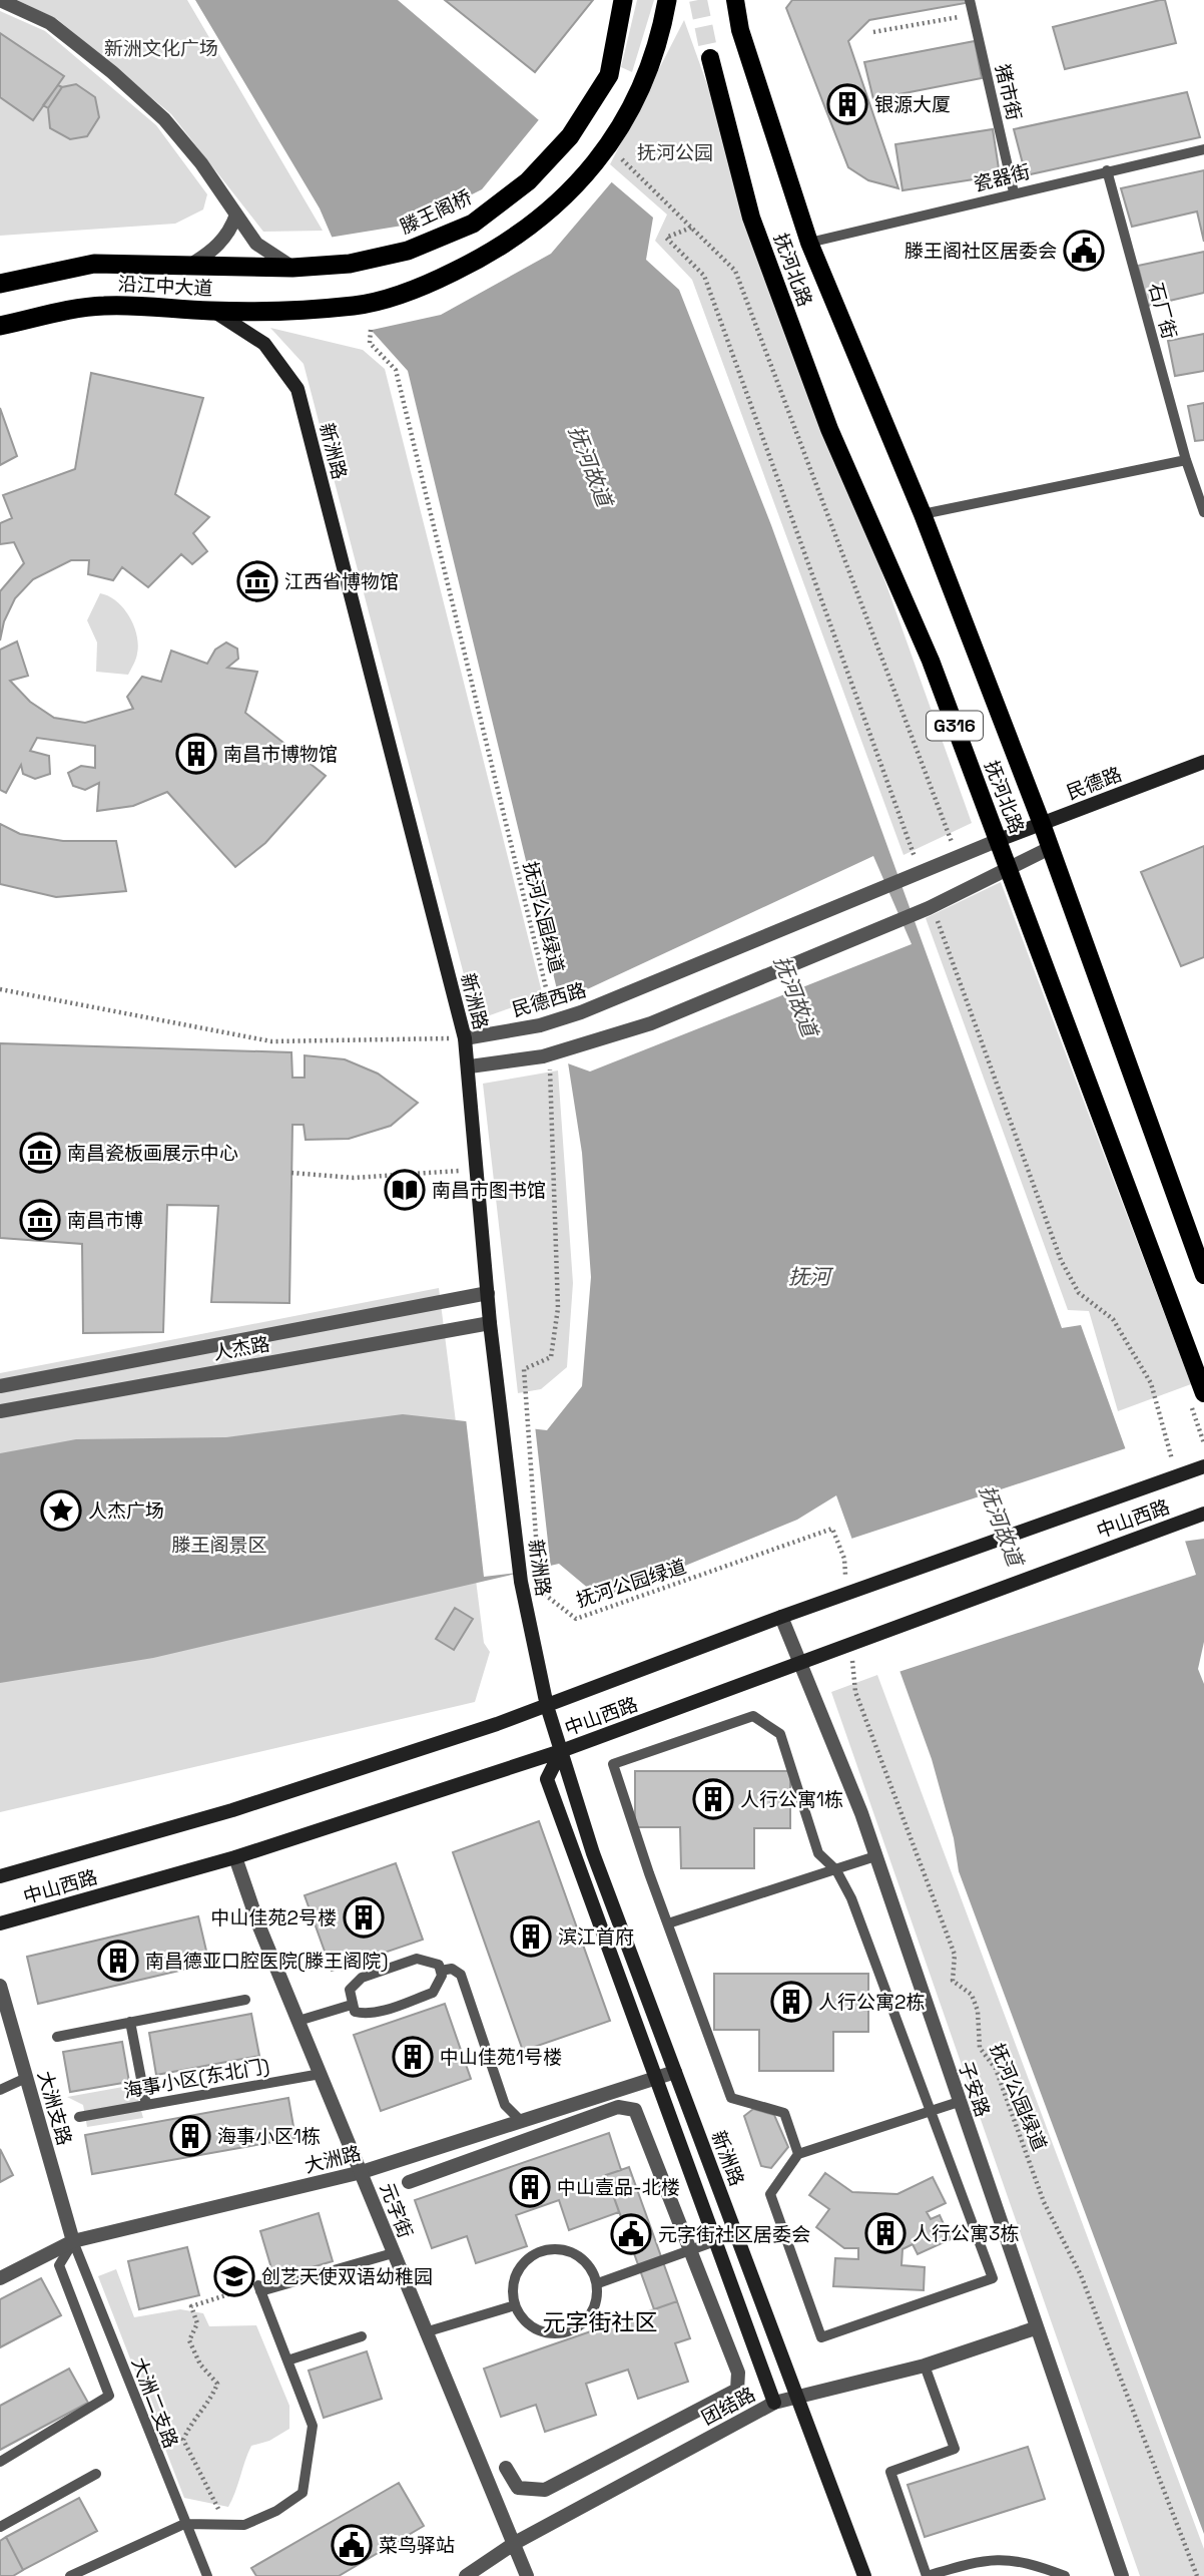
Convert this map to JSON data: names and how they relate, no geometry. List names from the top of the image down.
{
  "streets": {
    "highway": ["滕王阁桥", "沿江中大道"],
    "main road": [
      "抚河北路",
      "新洲路",
      "G316",
      "民德路",
      "中山西路"
    ],
    "street": [
      "民德西路",
      "人杰路",
      "子安路",
      "大洲支路",
      "大洲路",
      "元字街",
      "团结路"
    ],
    "lane": [
      "猪市街",
      "瓷器街",
      "石厂街",
      "海事小区(东北门)",
      "大洲二支路"
    ],
    "path": ["抚河公园绿道"]
  },
  "crossings": [
    ["猪市街", "瓷器街"],
    ["瓷器街", "抚河北路"],
    ["瓷器街", "石厂街"],
    ["滕王阁桥", "沿江中大道"],
    ["抚河北路", "民德路"],
    ["抚河北路", "民德西路"],
    ["沿江中大道", "新洲路"],
    ["新洲路", "民德西路"],
    ["新洲路", "人杰路"],
    ["新洲路", "中山西路"],
    ["新洲路", "大洲路"],
    ["新洲路", "团结路"],
    ["民德路", "民德西路"],
    ["抚河公园绿道", "民德西路"],
    ["抚河公园绿道", "中山西路"],
    ["中山西路", "子安路"],
    ["中山西路", "元字街"],
    ["海事小区(东北门)", "元字街"],
    ["子安路", "团结路"],
    ["大洲支路", "大洲路"],
    ["大洲支路", "大洲二支路"],
    ["大洲路", "元字街"],
    ["大洲路", "大洲二支路"],
    ["元字街", "团结路"]
  ],
  "districts": ["元字街社区"],
  "water": ["抚河故道", "抚河"],
  "parks": ["新洲文化广场", "抚河公园", "滕王阁景区"],
  "places": {
    "building": [
      "银源大厦",
      "南昌市博物馆",
      "人行公寓1栋",
      "中山佳苑2号楼",
      "滨江首府",
      "南昌德亚口腔医院(滕王阁院)",
      "人行公寓2栋",
      "中山佳苑1号楼",
      "海事小区1栋",
      "中山壹品-北楼",
      "人行公寓3栋"
    ],
    "public building": ["滕王阁社区居委会", "元字街社区居委会", "菜鸟驿站"],
    "museum": ["江西省博物馆", "南昌瓷板画展示中心", "南昌市博"],
    "library": ["南昌市图书馆"],
    "place": ["人杰广场"],
    "school or university": ["创艺天使双语幼稚园"]
  }
}
